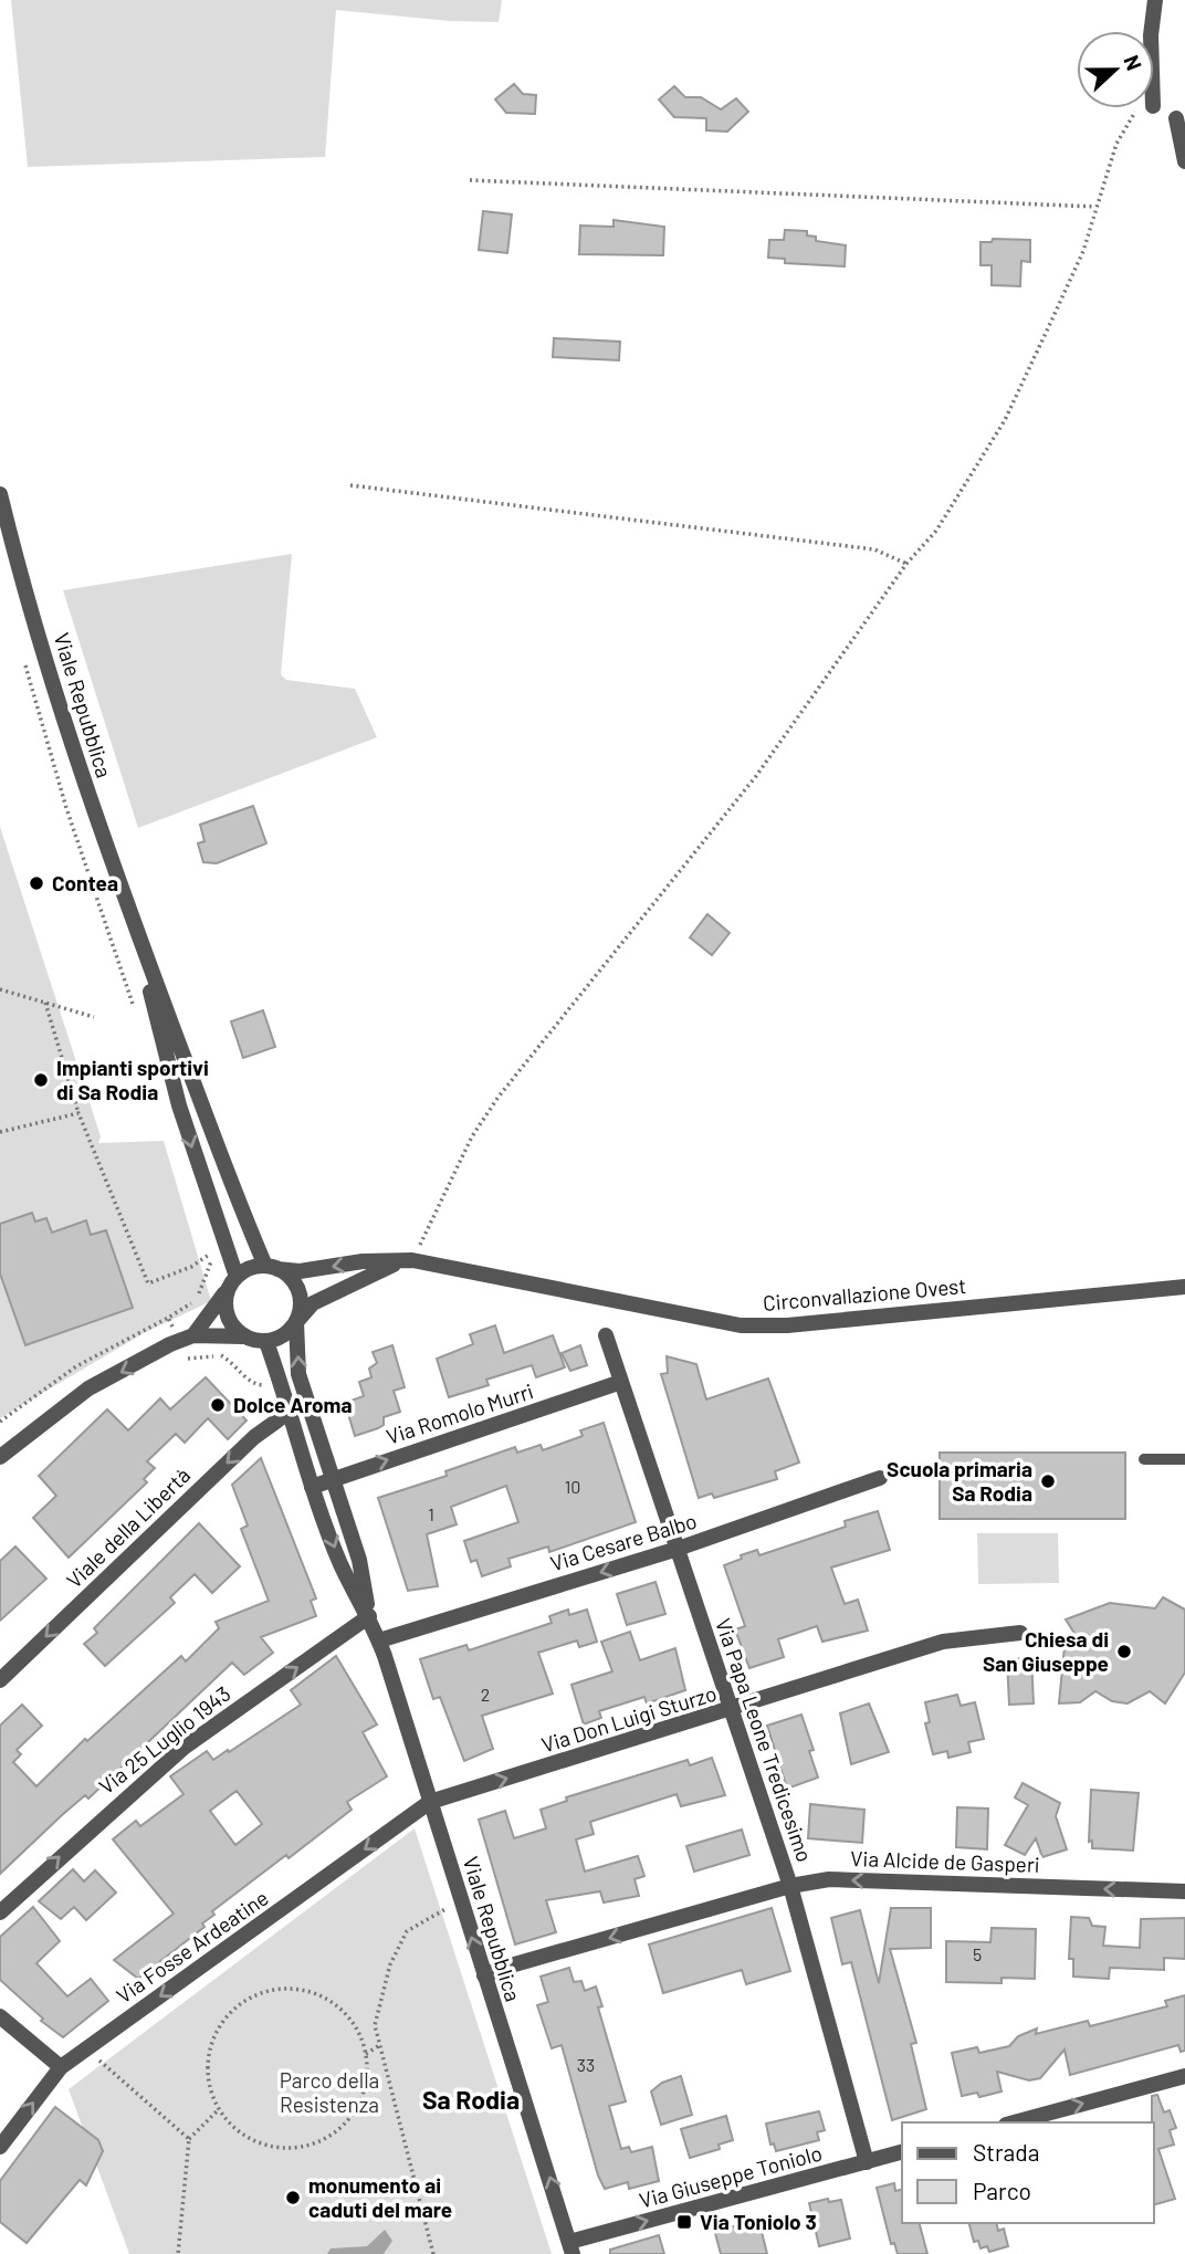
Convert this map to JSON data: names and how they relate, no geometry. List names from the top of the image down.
{
  "streets": {
    "street": [
      "Viale Repubblica",
      "Circonvallazione Ovest",
      "Via Romolo Murri",
      "Viale della Libertà",
      "Via Cesare Balbo",
      "Via Don Luigi Sturzo",
      "Via 25 Luglio 1943",
      "Via Papa Leone Tredicesimo",
      "Via Alcide de Gasperi",
      "Via Fosse Ardeatine",
      "Via Giuseppe Toniolo"
    ]
  },
  "crossings": [
    ["Viale Repubblica", "Circonvallazione Ovest"],
    ["Viale Repubblica", "Via Romolo Murri"],
    ["Viale Repubblica", "Viale della Libertà"],
    ["Viale Repubblica", "Via Cesare Balbo"],
    ["Viale Repubblica", "Via Don Luigi Sturzo"],
    ["Viale Repubblica", "Via 25 Luglio 1943"],
    ["Viale Repubblica", "Via Alcide de Gasperi"],
    ["Viale Repubblica", "Via Fosse Ardeatine"],
    ["Viale Repubblica", "Via Giuseppe Toniolo"],
    ["Via Romolo Murri", "Via Papa Leone Tredicesimo"],
    ["Via Cesare Balbo", "Via Papa Leone Tredicesimo"],
    ["Via Don Luigi Sturzo", "Via Papa Leone Tredicesimo"],
    ["Via Don Luigi Sturzo", "Via Fosse Ardeatine"],
    ["Via Papa Leone Tredicesimo", "Via Alcide de Gasperi"],
    ["Via Papa Leone Tredicesimo", "Via Giuseppe Toniolo"]
  ],
  "one_way": [
    "Via Romolo Murri",
    "Viale della Libertà",
    "Via Cesare Balbo",
    "Via Don Luigi Sturzo",
    "Via 25 Luglio 1943",
    "Via Alcide de Gasperi",
    "Via Giuseppe Toniolo"
  ],
  "districts": ["Sa Rodia"],
  "parks": ["Parco della Resistenza"],
  "places": {
    "other": [
      "Contea",
      "Impianti sportivi di Sa Rodia",
      "Dolce Aroma",
      "Scuola primaria Sa Rodia",
      "Chiesa di San Giuseppe",
      "monumento ai caduti del mare"
    ],
    "transit": ["Via Toniolo 3"]
  },
  "house_numbers": [
    "10",
    "1",
    "2",
    "5",
    "33"
  ],
  "legend": ["Strada", "Parco"],
  "north": "right"
}
